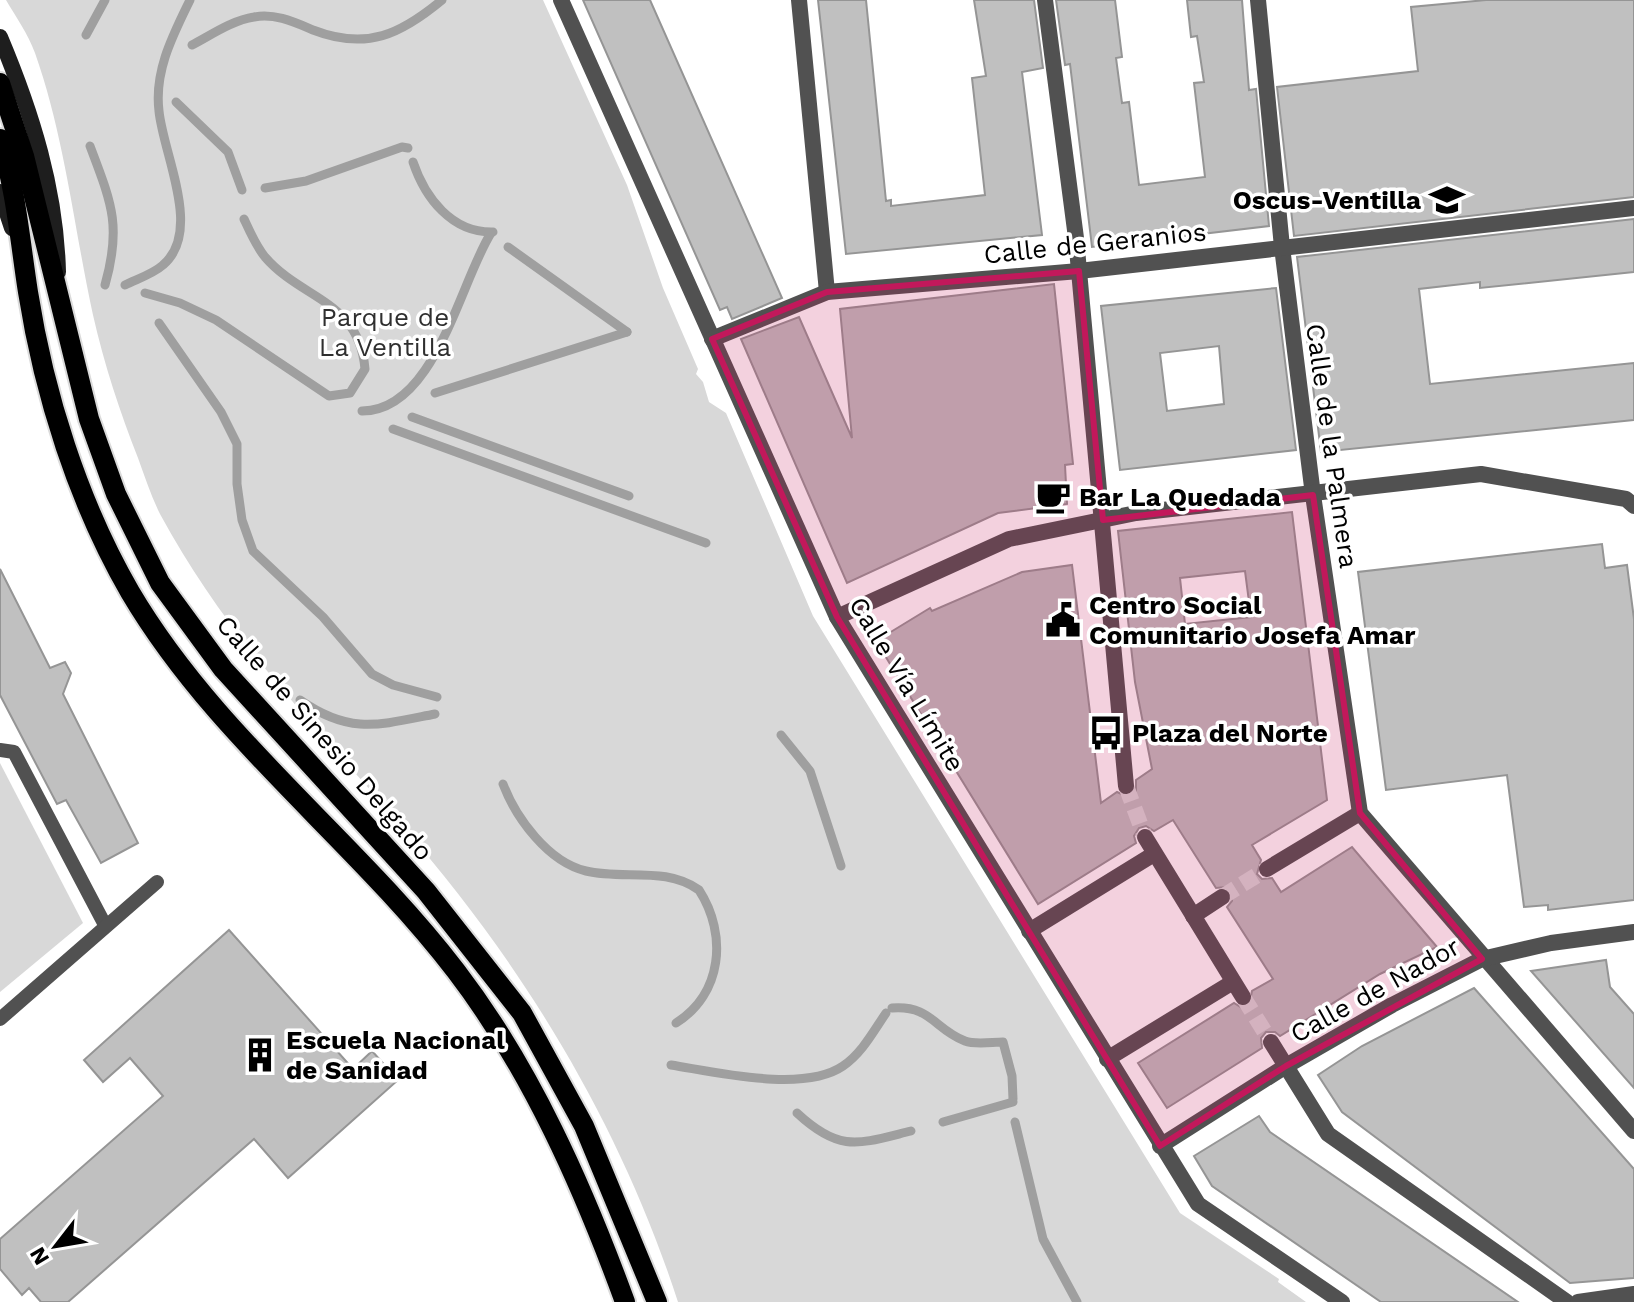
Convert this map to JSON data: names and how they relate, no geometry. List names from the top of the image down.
{
  "streets": {
    "main road": ["Calle de Sinesio Delgado"],
    "street": [
      "Calle de Geranios",
      "Calle de la Palmera",
      "Calle Vía Límite",
      "Calle de Nador"
    ]
  },
  "crossings": [
    ["Calle de Geranios", "Calle de la Palmera"],
    ["Calle de Geranios", "Calle Vía Límite"],
    ["Calle Vía Límite", "Calle de Nador"]
  ],
  "parks": ["Parque de La Ventilla"],
  "places": {
    "school or university": ["Oscus-Ventilla"],
    "cafe": ["Bar La Quedada"],
    "public building": ["Centro Social Comunitario Josefa Amar"],
    "bus stop": ["Plaza del Norte"],
    "building": ["Escuela Nacional de Sanidad"]
  },
  "north": "bottom left"
}
